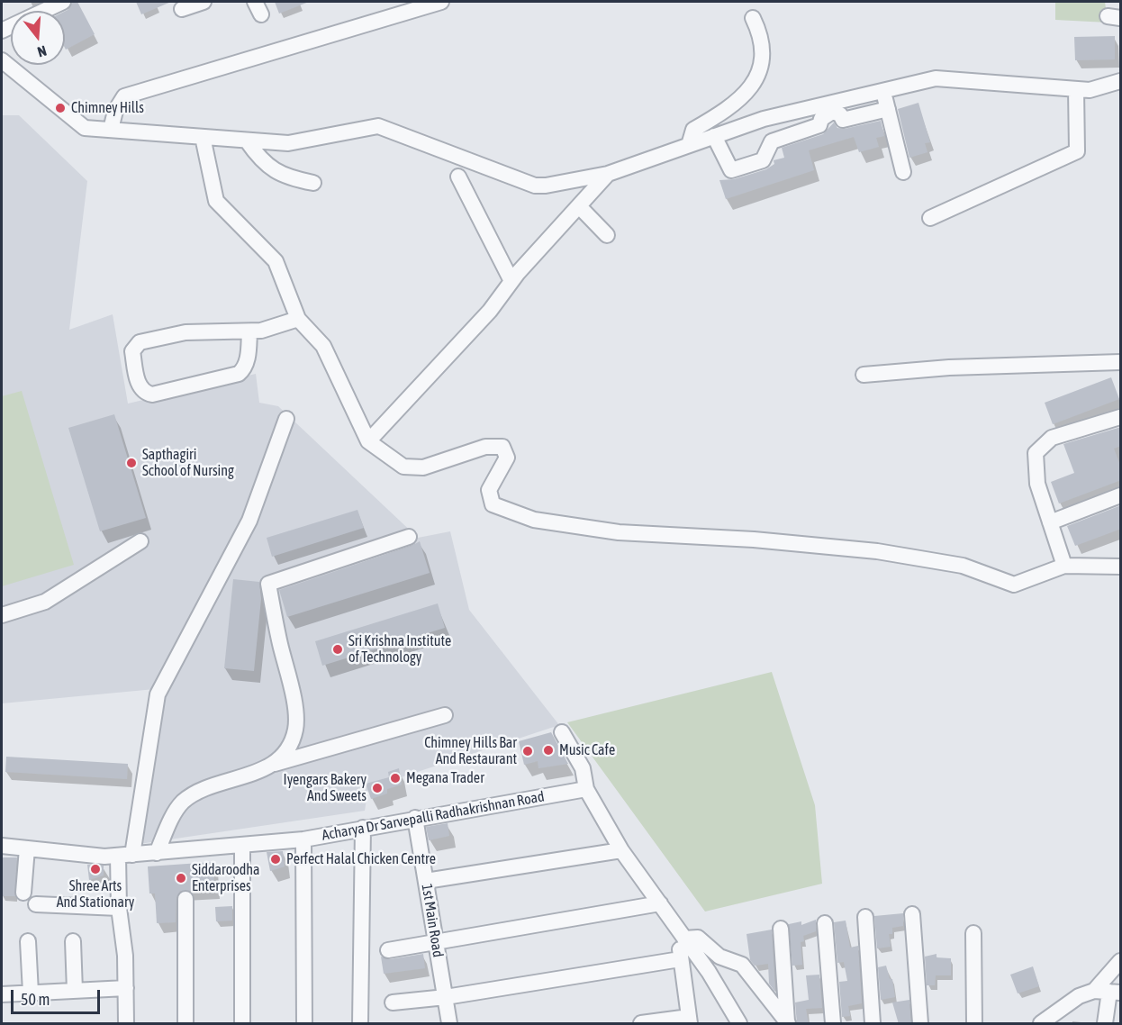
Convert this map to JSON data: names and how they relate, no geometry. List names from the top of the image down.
{
  "streets": {
    "street": ["Acharya Dr Sarvepalli Radhakrishnan Road", "1st Main Road"]
  },
  "crossings": [
    ["Acharya Dr Sarvepalli Radhakrishnan Road", "1st Main Road"]
  ],
  "places": [
    "Chimney Hills",
    "Sapthagiri School of Nursing",
    "Sri Krishna Institute of Technology",
    "Music Cafe",
    "Chimney Hills Bar And Restaurant",
    "Megana Trader",
    "Iyengars Bakery And Sweets",
    "Perfect Halal Chicken Centre",
    "Shree Arts And Stationary",
    "Siddaroodha Enterprises"
  ],
  "scale_bar": "50 m",
  "north": "bottom"
}
